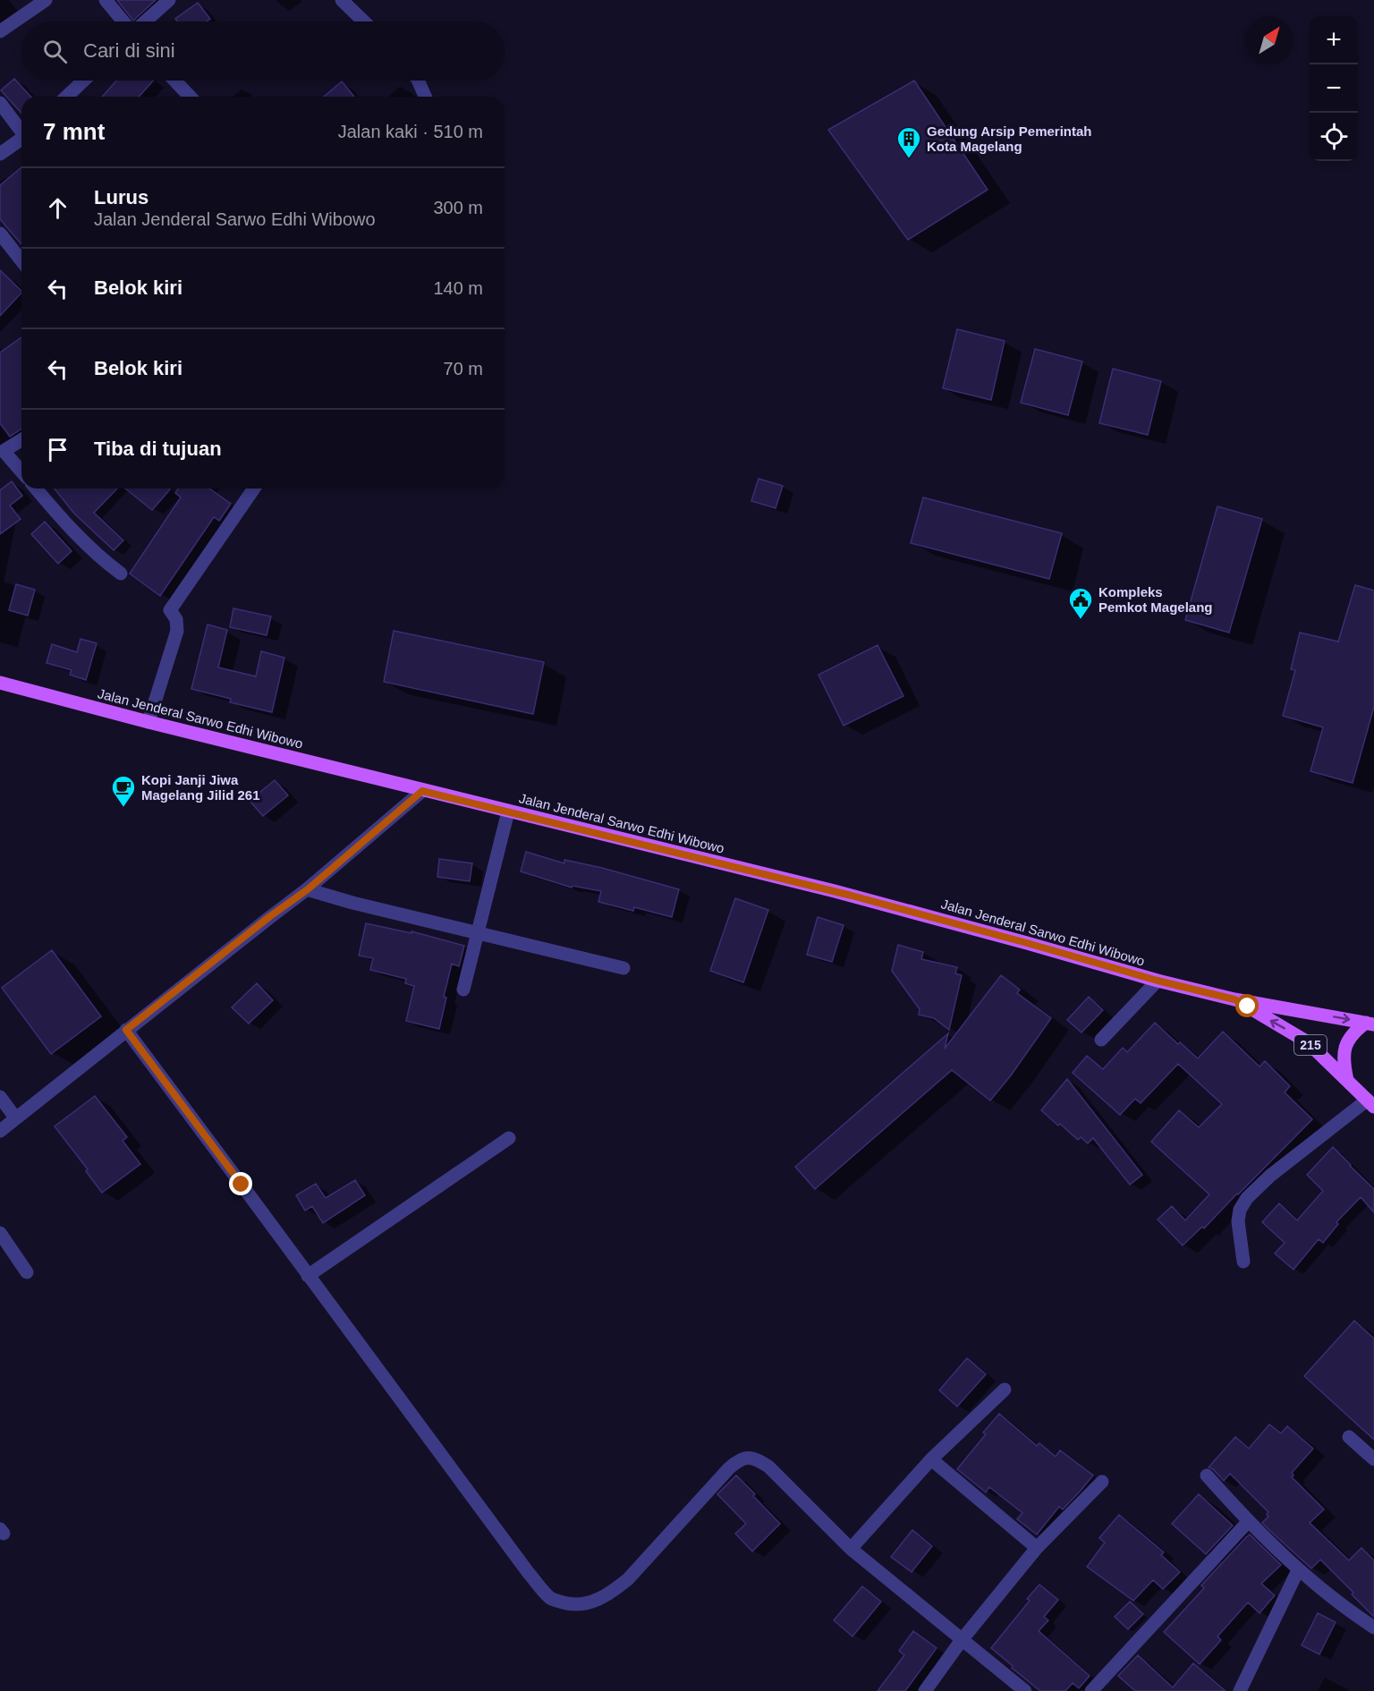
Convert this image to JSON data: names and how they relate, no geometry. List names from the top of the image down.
{
  "streets": {
    "main road": ["Jalan Jenderal Sarwo Edhi Wibowo", "215"]
  },
  "crossings": [
    ["Jalan Jenderal Sarwo Edhi Wibowo", "215"]
  ],
  "places": {
    "building": ["Gedung Arsip Pemerintah Kota Magelang"],
    "public building": ["Kompleks Pemkot Magelang"],
    "cafe": ["Kopi Janji Jiwa Magelang Jilid 261"]
  },
  "north": "top right",
  "page": {
    "map_buttons": ["+", "−"],
    "search": "Cari di sini",
    "heading": ["7 mnt", "Jalan kaki · 510 m"],
    "list": [
      ["Lurus", "Jalan Jenderal Sarwo Edhi Wibowo", "300 m"],
      ["Belok kiri", "140 m"],
      ["Belok kiri", "70 m"],
      "Tiba di tujuan"
    ]
  }
}
